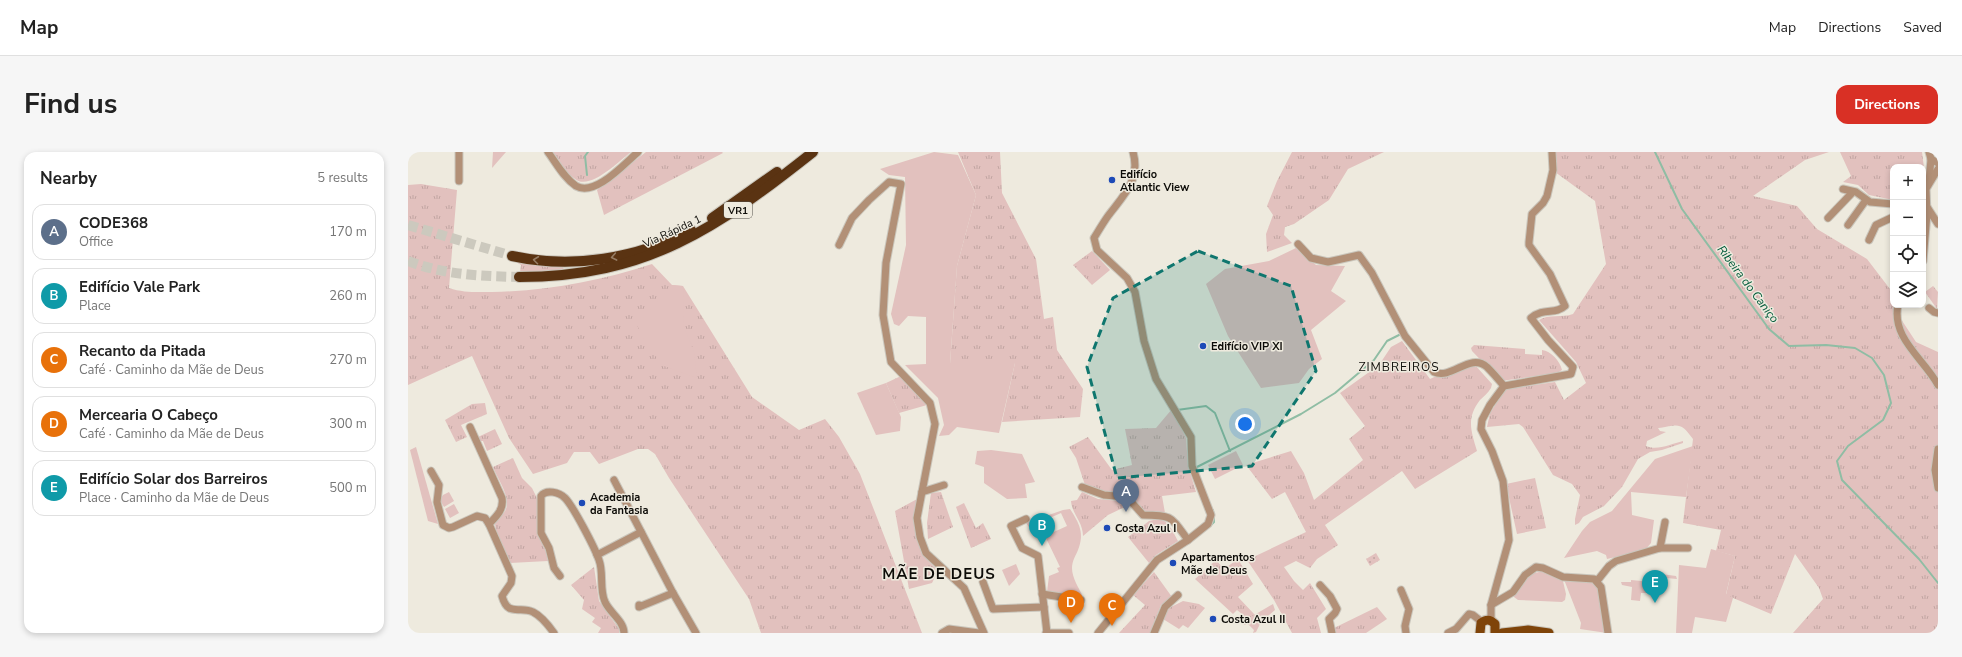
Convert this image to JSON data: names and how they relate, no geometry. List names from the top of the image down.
{
  "streets": {
    "highway": ["VR1", "Via Rápida 1"]
  },
  "districts": ["ZIMBREIROS", "MÃE DE DEUS"],
  "water": ["Ribeira do Caniço"],
  "places": [
    "Edifício Atlantic View",
    "Edifício VIP XI",
    "Academia da Fantasia",
    "Costa Azul I",
    "Apartamentos Mãe de Deus",
    "Costa Azul II"
  ],
  "page": {
    "header": "Map",
    "nav": ["Map", "Directions", "Saved"],
    "title": "Find us",
    "buttons": "Directions",
    "heading": ["Nearby", "5 results"],
    "map_buttons": ["+", "−"],
    "list": [
      {
        "mark": "A",
        "name": "CODE368",
        "note": "Office",
        "value": "170 m"
      },
      {
        "mark": "B",
        "name": "Edifício Vale Park",
        "note": "Place",
        "value": "260 m"
      },
      {
        "mark": "C",
        "name": "Recanto da Pitada",
        "note": "Café · Caminho da Mãe de Deus",
        "value": "270 m"
      },
      {
        "mark": "D",
        "name": "Mercearia O Cabeço",
        "note": "Café · Caminho da Mãe de Deus",
        "value": "300 m"
      },
      {
        "mark": "E",
        "name": "Edifício Solar dos Barreiros",
        "note": "Place · Caminho da Mãe de Deus",
        "value": "500 m"
      }
    ],
    "pins": [
      "A",
      "B",
      "E",
      "D",
      "C"
    ]
  }
}
